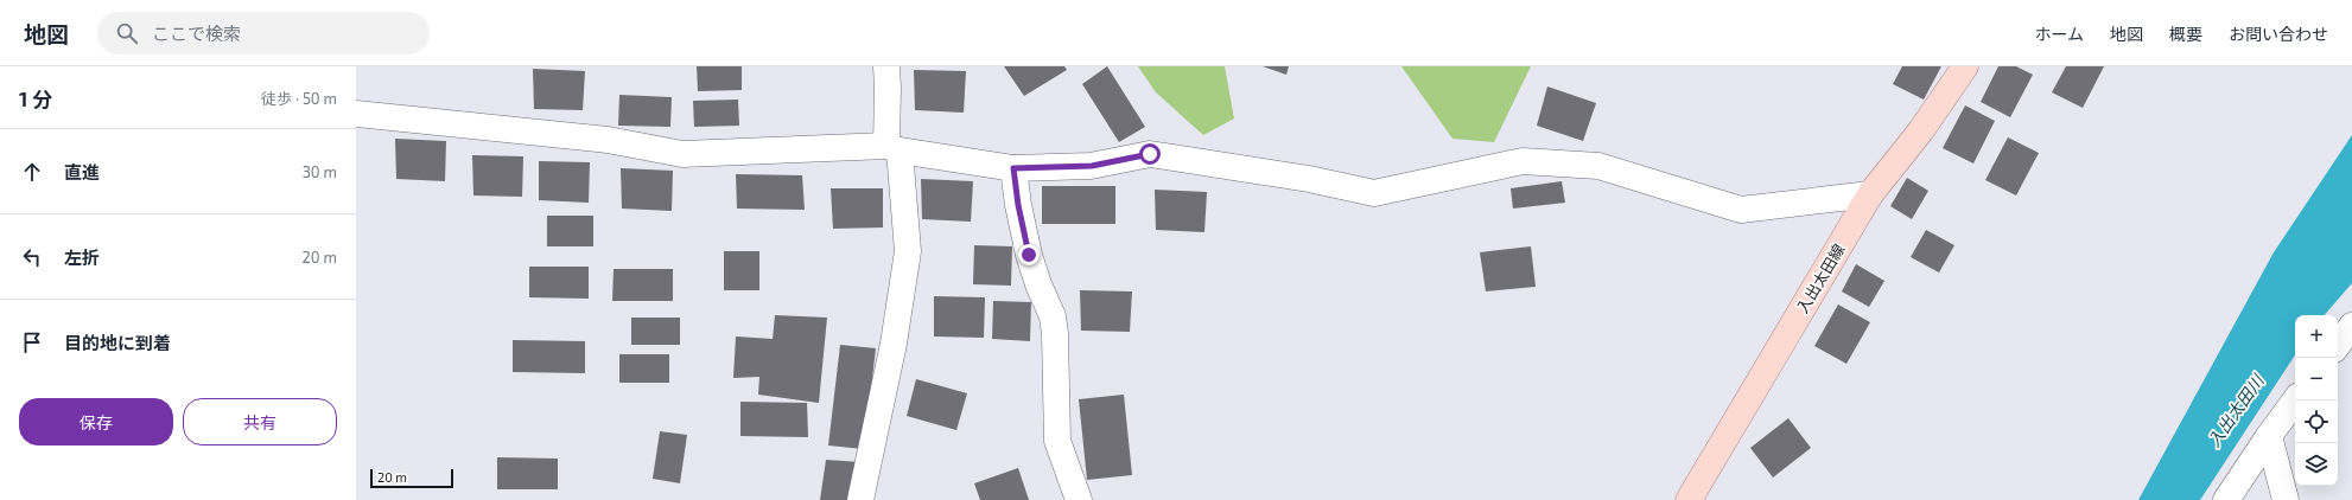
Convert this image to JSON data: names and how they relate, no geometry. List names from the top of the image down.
{
  "streets": {
    "main road": ["入出太田線"]
  },
  "water": ["入出太田川"],
  "scale_bar": "20 m",
  "page": {
    "header": "地図",
    "search": "ここで検索",
    "nav": [
      "ホーム",
      "地図",
      "概要",
      "お問い合わせ"
    ],
    "heading": ["1 分", "徒歩 · 50 m"],
    "list": [
      ["直進", "30 m"],
      ["左折", "20 m"],
      "目的地に到着"
    ],
    "map_buttons": ["+", "−"],
    "buttons": ["保存", "共有"],
    "scale": "20 m"
  }
}
